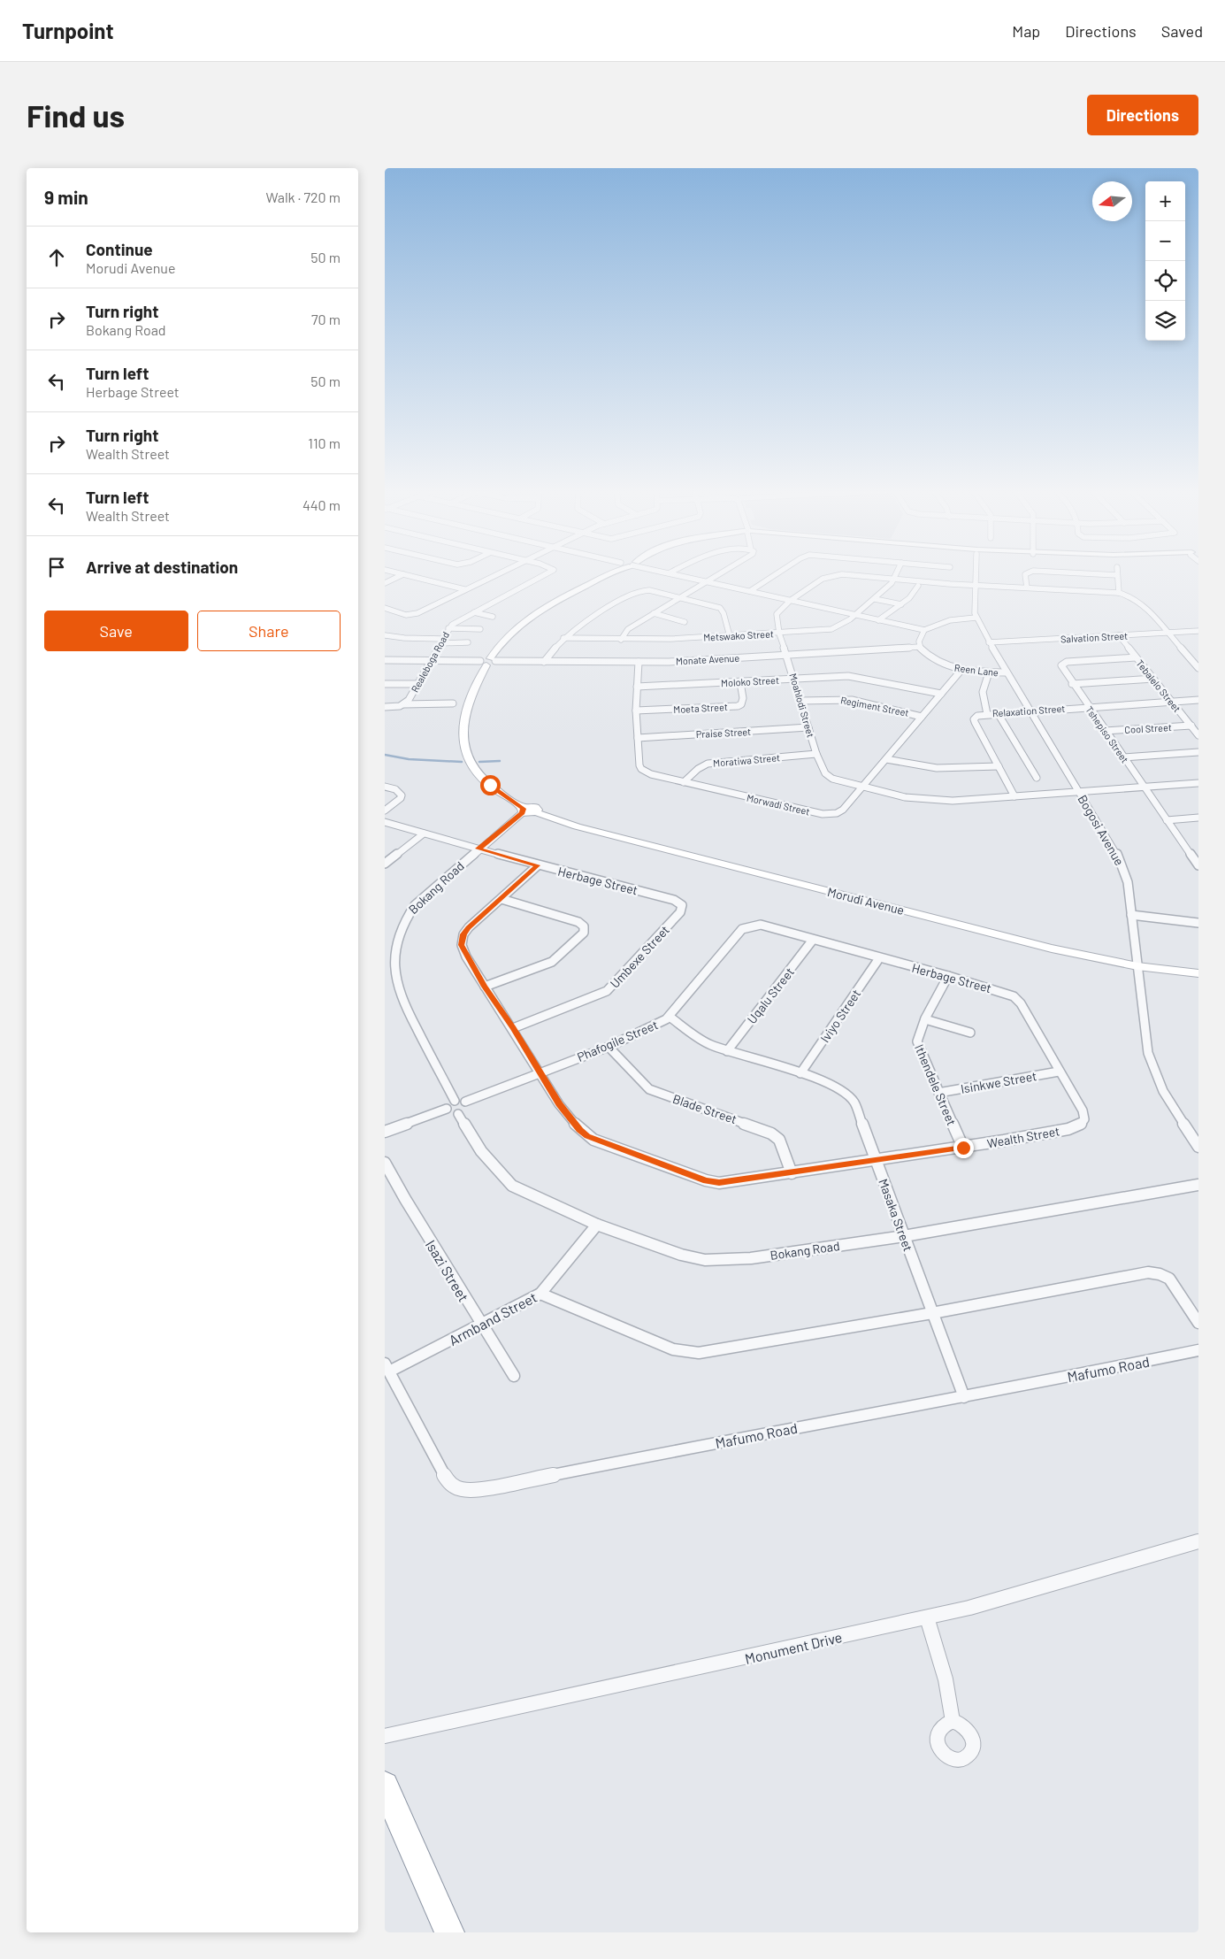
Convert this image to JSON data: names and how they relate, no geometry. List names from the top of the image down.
{
  "streets": {
    "street": [
      "Metswako Street",
      "Salvation Street",
      "Monate Avenue",
      "Realeboga Road",
      "Reen Lane",
      "Moloko Street",
      "Tebalelo Street",
      "Moahlodi Street",
      "Regiment Street",
      "Moeta Street",
      "Relaxation Street",
      "Cool Street",
      "Praise Street",
      "Tshepiso Street",
      "Moratiwa Street",
      "Morwadi Street",
      "Bogosi Avenue",
      "Herbage Street",
      "Bokang Road",
      "Morudi Avenue",
      "Umbexe Street",
      "Uqalu Street",
      "Iviyo Street",
      "Phafogile Street",
      "Isinkwe Street",
      "Ithendele Street",
      "Blade Street",
      "Wealth Street",
      "Masaka Street",
      "Isazi Street",
      "Armband Street",
      "Mafumo Road",
      "Monument Drive"
    ]
  },
  "crossings": [
    ["Metswako Street", "Moahlodi Street"],
    ["Salvation Street", "Tebalelo Street"],
    ["Salvation Street", "Bogosi Avenue"],
    ["Monate Avenue", "Realeboga Road"],
    ["Monate Avenue", "Reen Lane"],
    ["Monate Avenue", "Moahlodi Street"],
    ["Monate Avenue", "Morwadi Street"],
    ["Monate Avenue", "Morudi Avenue"],
    ["Reen Lane", "Morwadi Street"],
    ["Reen Lane", "Bogosi Avenue"],
    ["Moloko Street", "Moahlodi Street"],
    ["Moloko Street", "Moeta Street"],
    ["Moloko Street", "Morwadi Street"],
    ["Tebalelo Street", "Relaxation Street"],
    ["Tebalelo Street", "Cool Street"],
    ["Tebalelo Street", "Tshepiso Street"],
    ["Moahlodi Street", "Regiment Street"],
    ["Moahlodi Street", "Relaxation Street"],
    ["Moahlodi Street", "Praise Street"],
    ["Moahlodi Street", "Tshepiso Street"],
    ["Moahlodi Street", "Moratiwa Street"],
    ["Moahlodi Street", "Morwadi Street"],
    ["Moahlodi Street", "Bogosi Avenue"],
    ["Regiment Street", "Morwadi Street"],
    ["Moeta Street", "Morwadi Street"],
    ["Relaxation Street", "Tshepiso Street"],
    ["Relaxation Street", "Bogosi Avenue"],
    ["Cool Street", "Tshepiso Street"],
    ["Praise Street", "Morwadi Street"],
    ["Moratiwa Street", "Morwadi Street"],
    ["Bogosi Avenue", "Morudi Avenue"],
    ["Herbage Street", "Bokang Road"],
    ["Herbage Street", "Umbexe Street"],
    ["Herbage Street", "Uqalu Street"],
    ["Herbage Street", "Iviyo Street"],
    ["Herbage Street", "Phafogile Street"],
    ["Herbage Street", "Isinkwe Street"],
    ["Herbage Street", "Ithendele Street"],
    ["Herbage Street", "Wealth Street"],
    ["Bokang Road", "Morudi Avenue"],
    ["Bokang Road", "Masaka Street"],
    ["Bokang Road", "Armband Street"],
    ["Umbexe Street", "Wealth Street"],
    ["Uqalu Street", "Masaka Street"],
    ["Iviyo Street", "Masaka Street"],
    ["Phafogile Street", "Blade Street"],
    ["Phafogile Street", "Wealth Street"],
    ["Phafogile Street", "Masaka Street"],
    ["Isinkwe Street", "Ithendele Street"],
    ["Ithendele Street", "Wealth Street"],
    ["Blade Street", "Wealth Street"],
    ["Wealth Street", "Masaka Street"],
    ["Masaka Street", "Mafumo Road"],
    ["Isazi Street", "Armband Street"],
    ["Armband Street", "Mafumo Road"]
  ],
  "north": "left",
  "page": {
    "header": "Turnpoint",
    "nav": ["Map", "Directions", "Saved"],
    "buttons": [
      "Directions",
      ["Save", "Share"]
    ],
    "title": "Find us",
    "heading": ["9 min", "Walk · 720 m"],
    "map_buttons": ["+", "−"],
    "list": [
      ["Continue", "Morudi Avenue", "50 m"],
      ["Turn right", "Bokang Road", "70 m"],
      ["Turn left", "Herbage Street", "50 m"],
      ["Turn right", "Wealth Street", "110 m"],
      ["Turn left", "Wealth Street", "440 m"],
      "Arrive at destination"
    ]
  }
}
